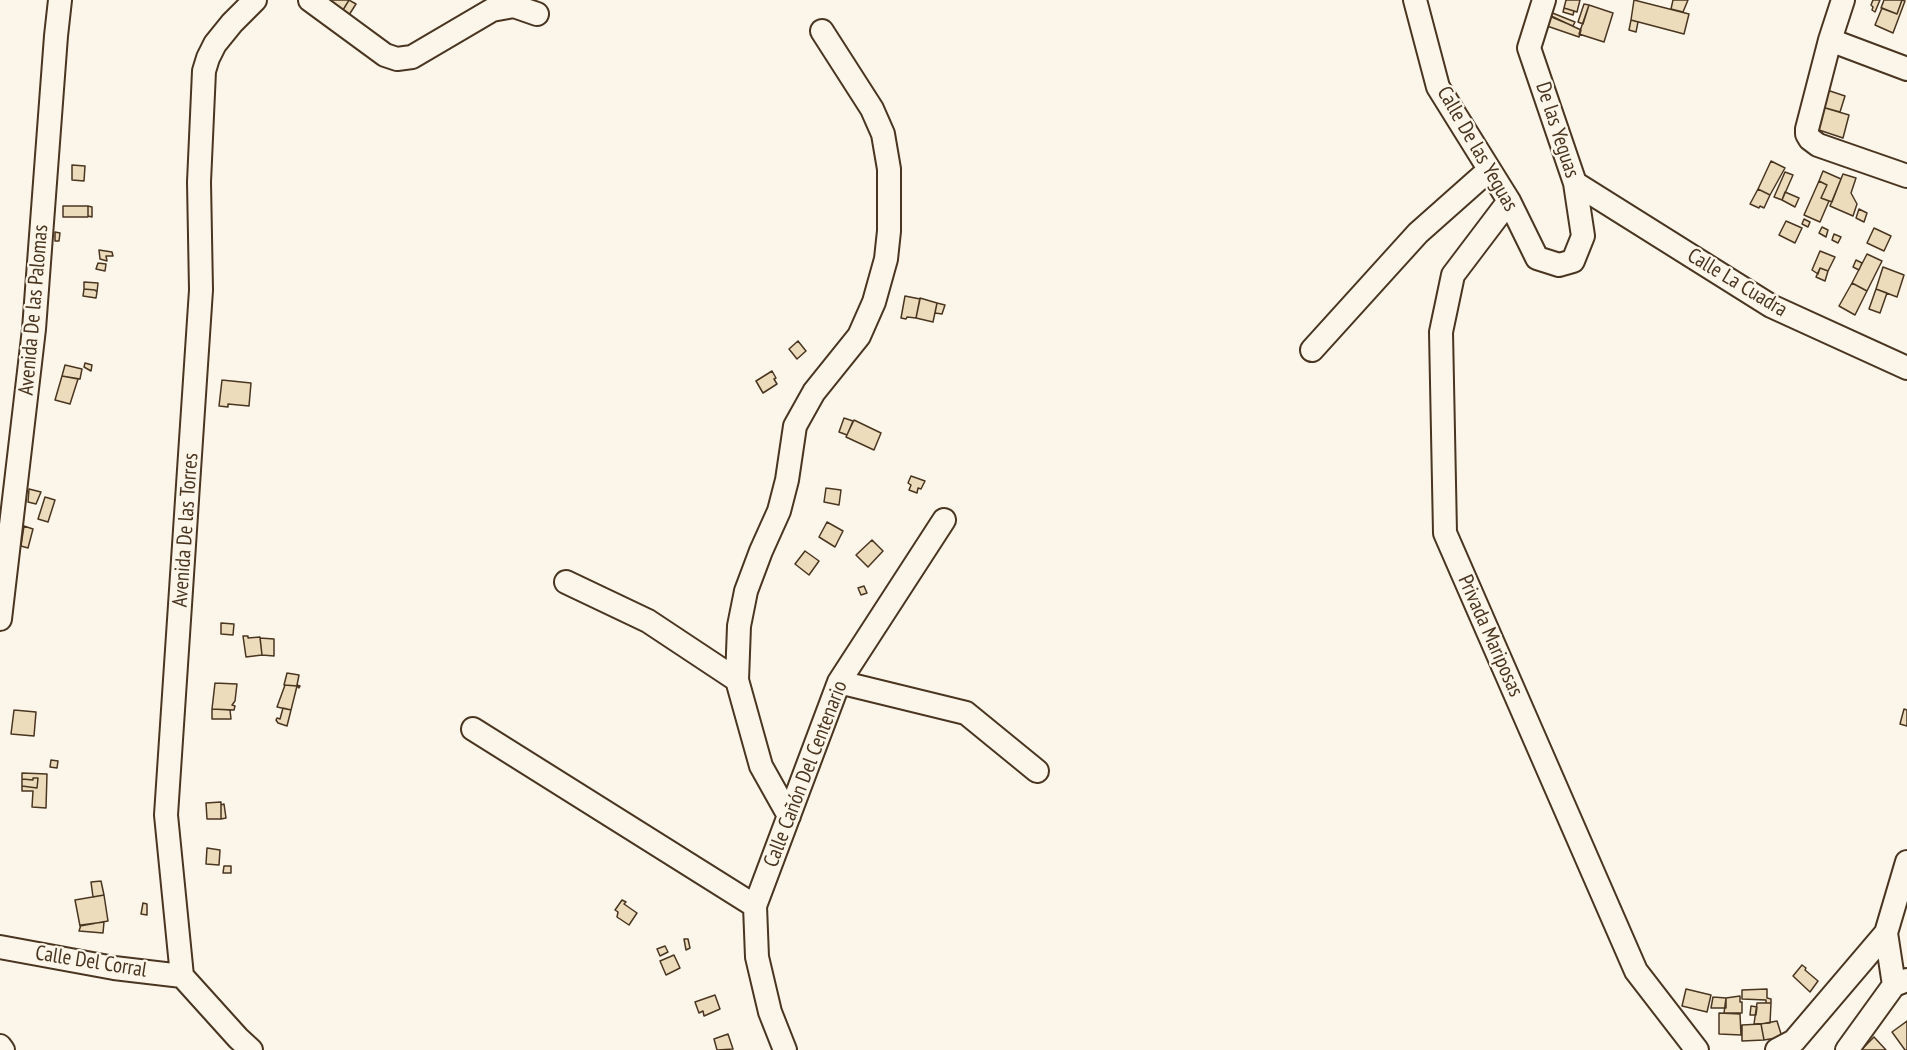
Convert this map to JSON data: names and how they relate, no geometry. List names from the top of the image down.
{
  "streets": {
    "street": [
      "De las Yeguas",
      "Calle De las Yeguas",
      "Calle La Cuadra",
      "Avenida De las Palomas",
      "Avenida De las Torres",
      "Privada Mariposas",
      "Calle Cañón Del Centenario",
      "Calle Del Corral"
    ]
  },
  "crossings": [
    ["De las Yeguas", "Calle De las Yeguas"],
    ["De las Yeguas", "Calle La Cuadra"],
    ["Calle De las Yeguas", "Privada Mariposas"],
    ["Avenida De las Torres", "Calle Del Corral"]
  ]
}
